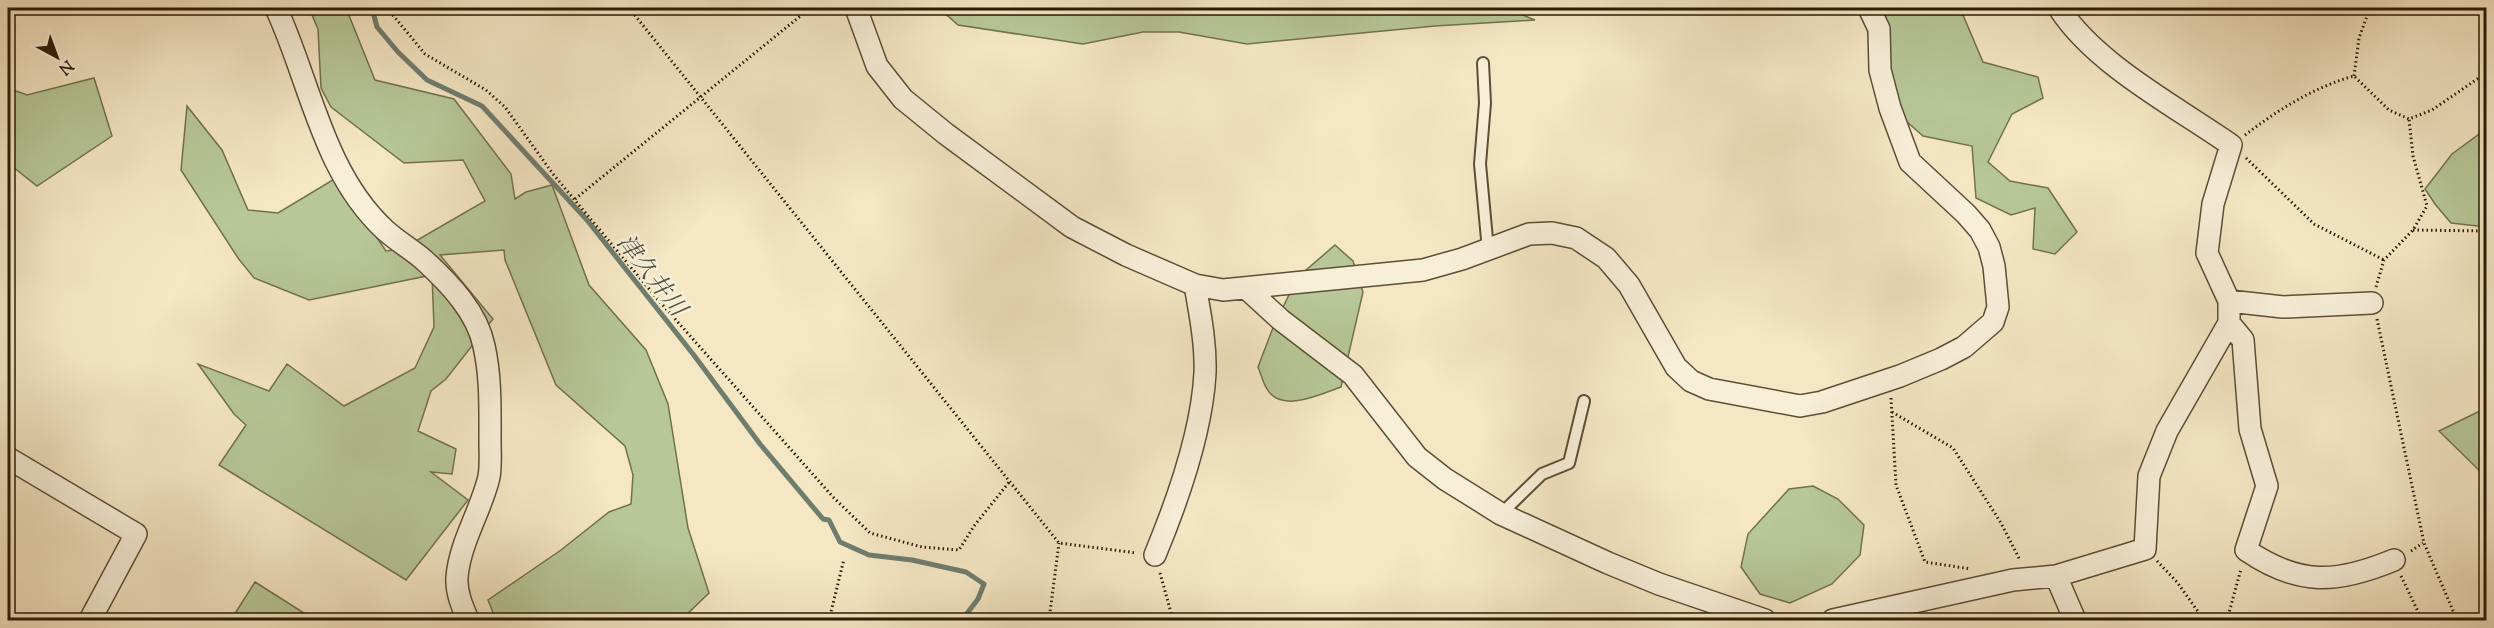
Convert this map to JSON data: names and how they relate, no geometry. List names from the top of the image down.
{
  "water": ["津久井川"],
  "north": "bottom right"
}
